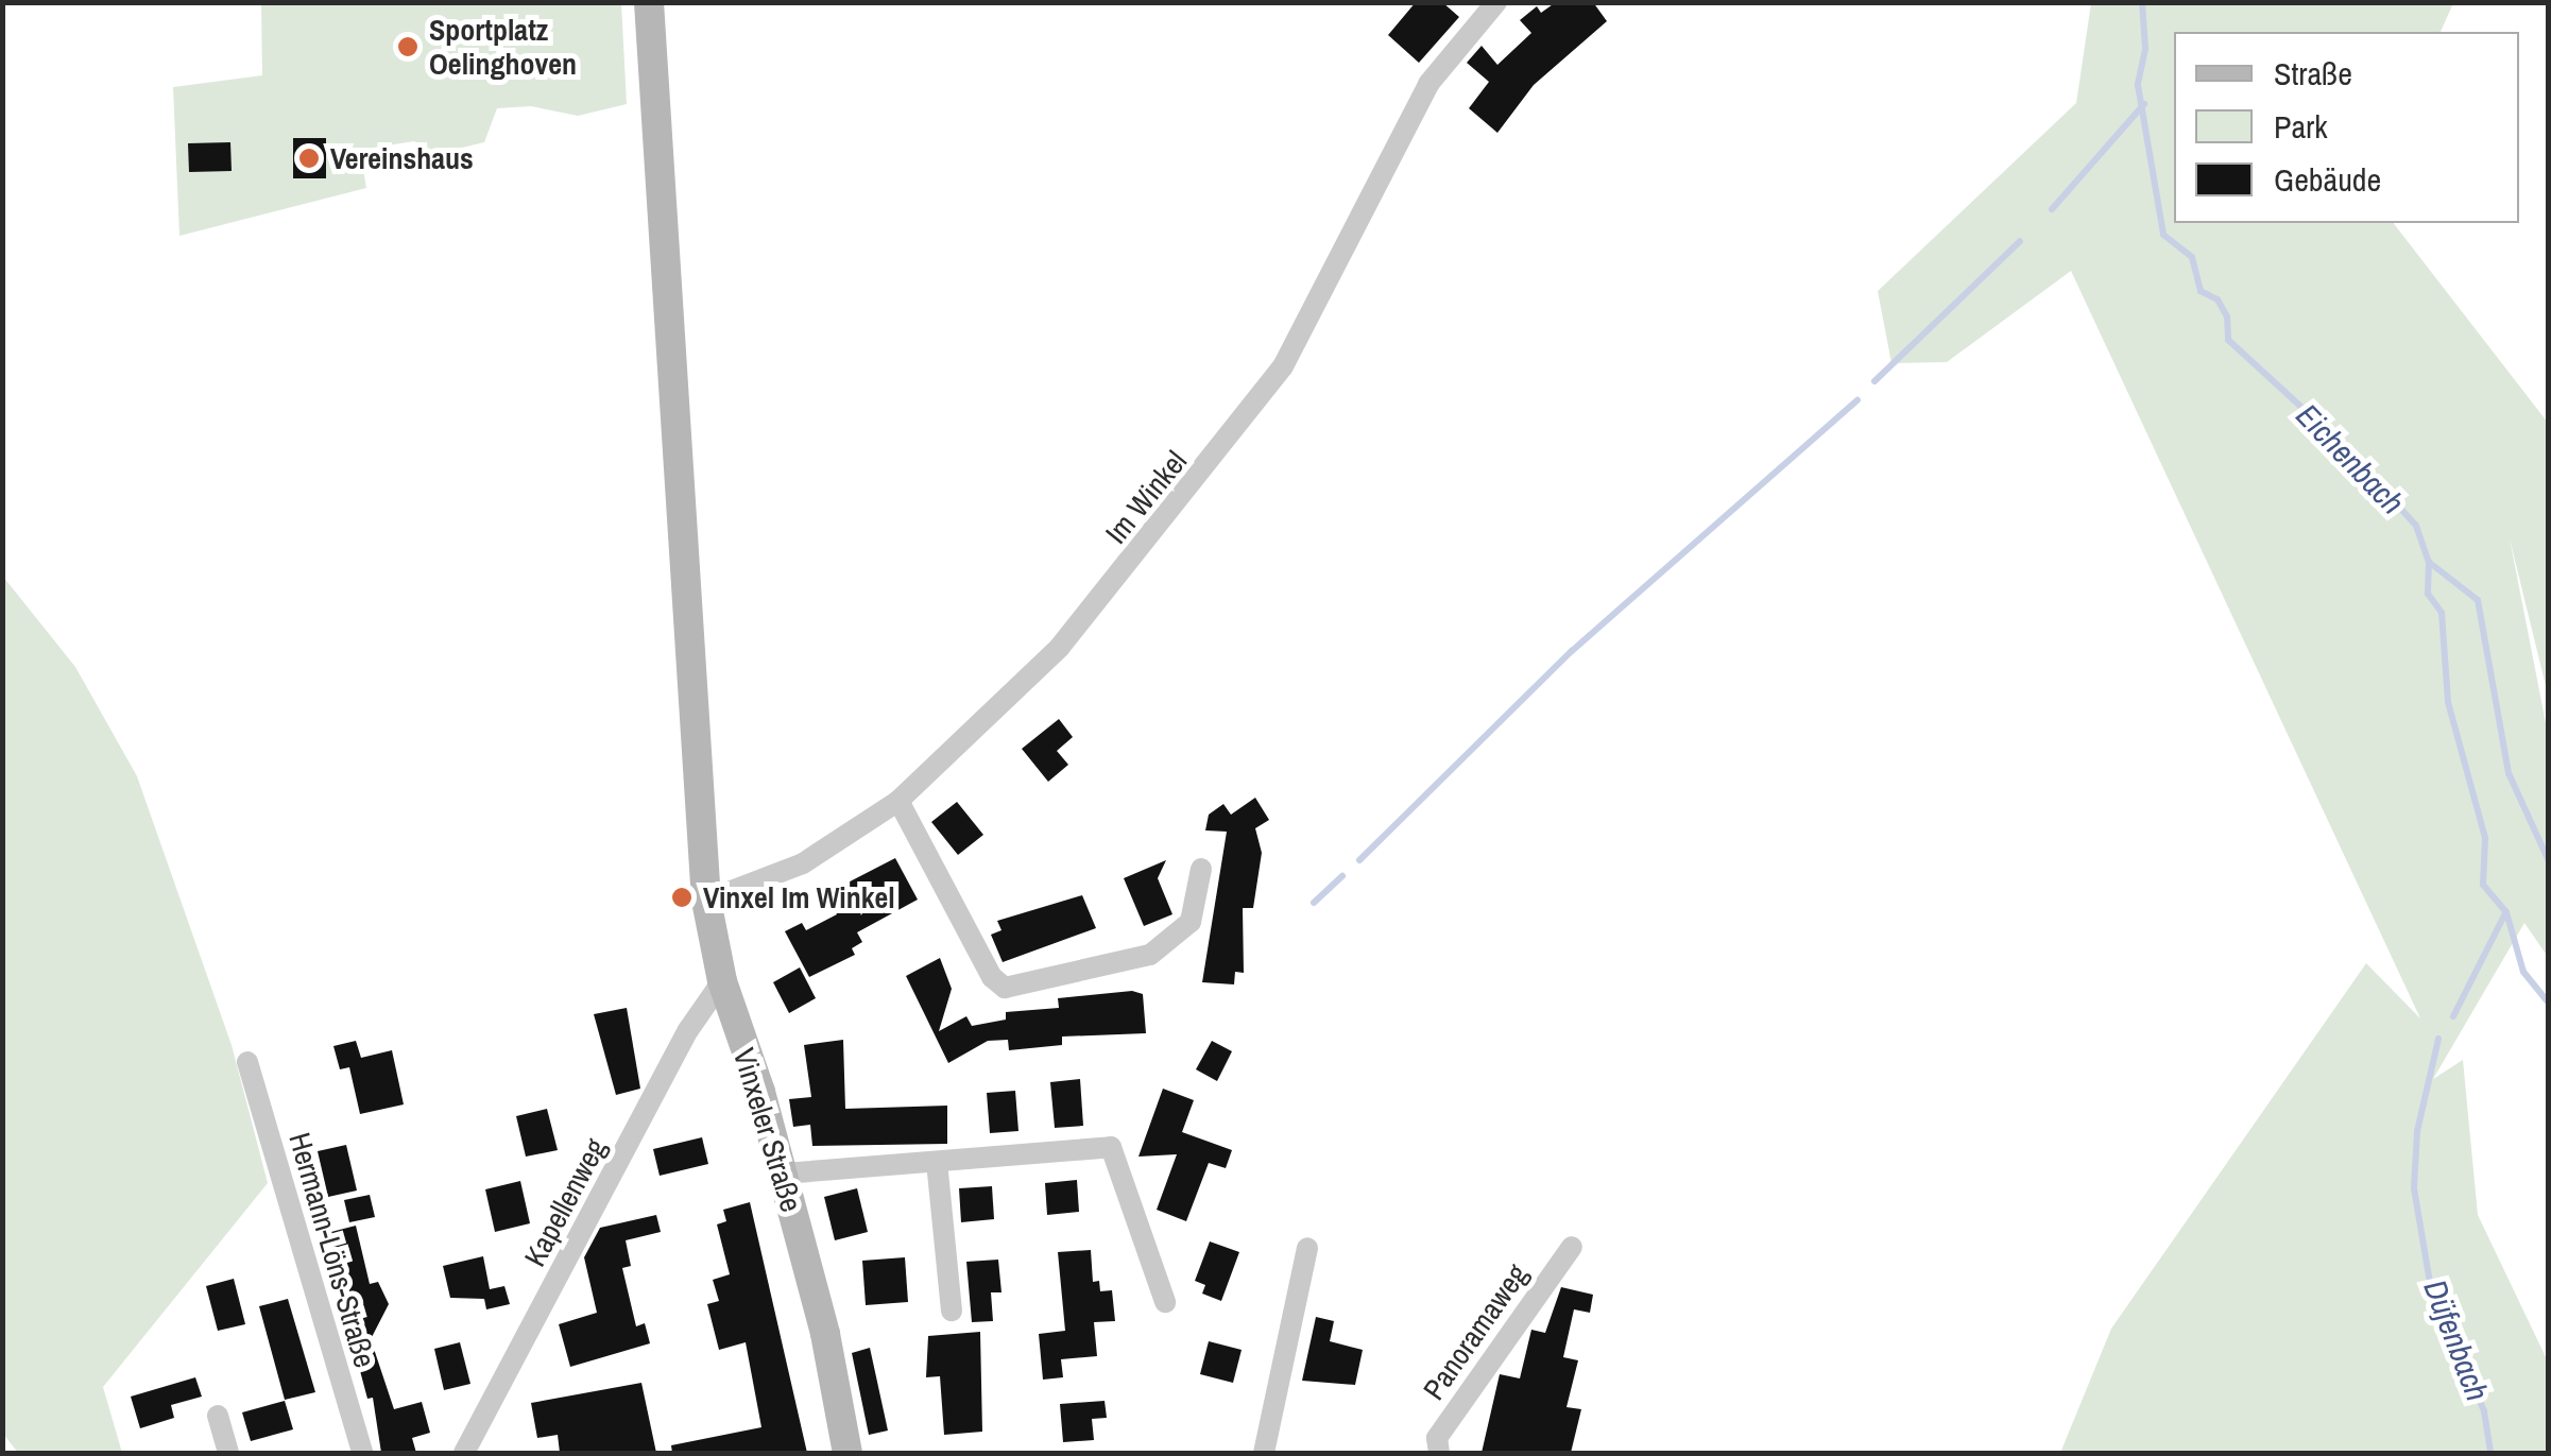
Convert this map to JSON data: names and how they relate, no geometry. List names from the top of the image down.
{
  "streets": {
    "main road": ["Vinxeler Straße"],
    "street": [
      "Im Winkel",
      "Kapellenweg",
      "Hermann-Löns-Straße",
      "Panoramaweg"
    ]
  },
  "crossings": [
    ["Im Winkel", "Vinxeler Straße"],
    ["Vinxeler Straße", "Kapellenweg"]
  ],
  "water": ["Eichenbach", "Düfenbach"],
  "places": ["Sportplatz Oelinghoven", "Vereinshaus", "Vinxel Im Winkel"],
  "legend": ["Straße", "Park", "Gebäude"]
}
